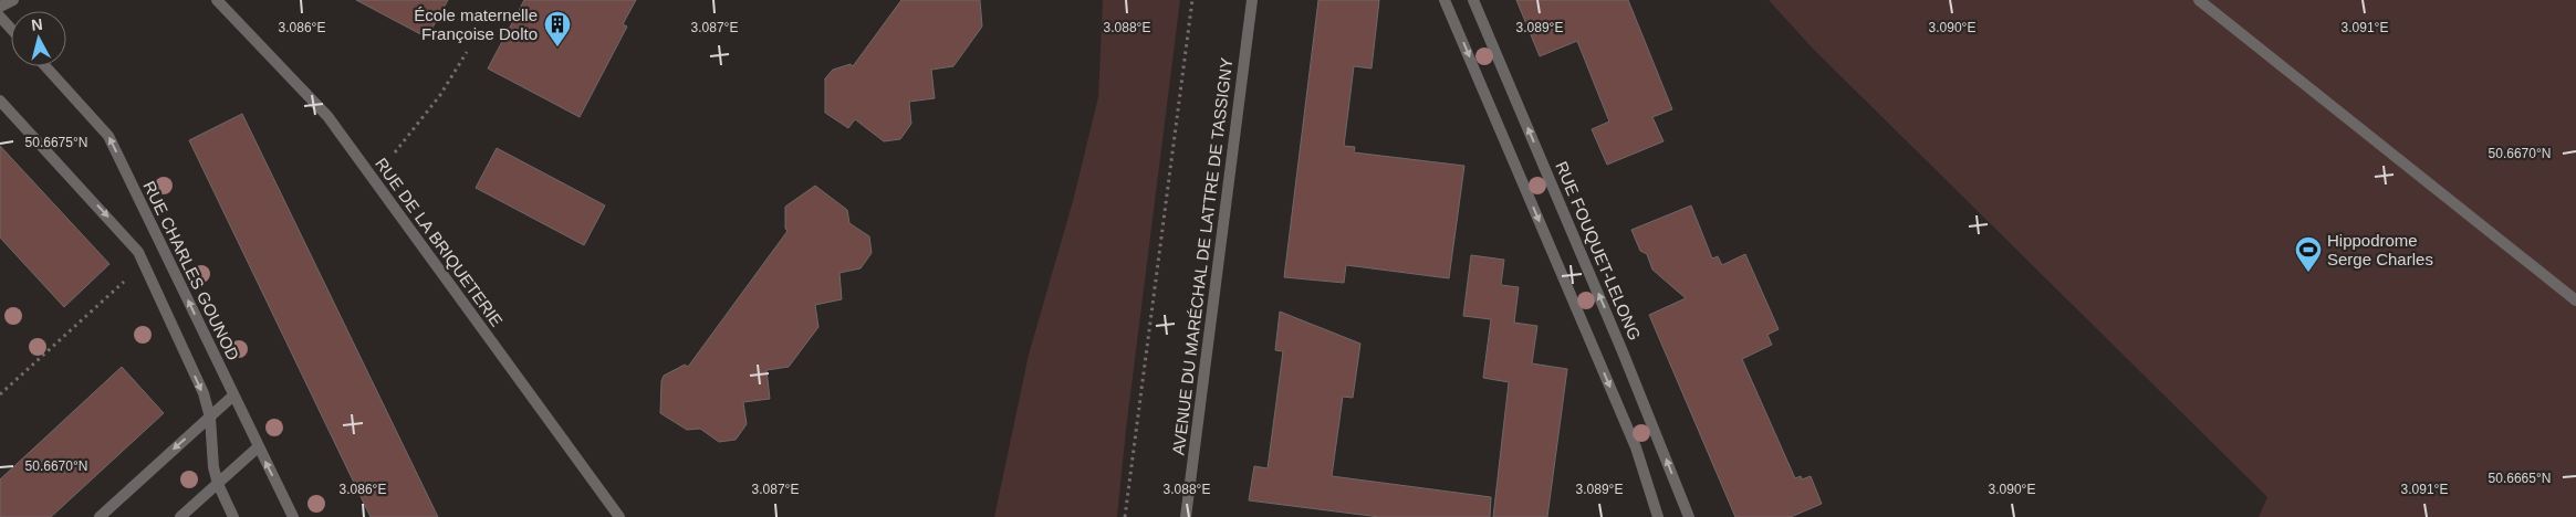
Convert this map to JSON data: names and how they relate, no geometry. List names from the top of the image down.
{
  "streets": {
    "street": [
      "RUE DE LA BRIQUETERIE",
      "RUE FOUQUET-LELONG",
      "AVENUE DU MARÉCHAL DE LATTRE DE TASSIGNY",
      "RUE CHARLES GOUNOD"
    ]
  },
  "places": {
    "building": ["École maternelle Françoise Dolto"],
    "sports": ["Hippodrome Serge Charles"]
  },
  "north": "top",
  "coordinates": [
    "3.086°E",
    "3.087°E",
    "3.088°E",
    "3.089°E",
    "3.090°E",
    "3.091°E",
    "50.6675°N",
    "50.6670°N",
    "50.6665°N"
  ]
}
